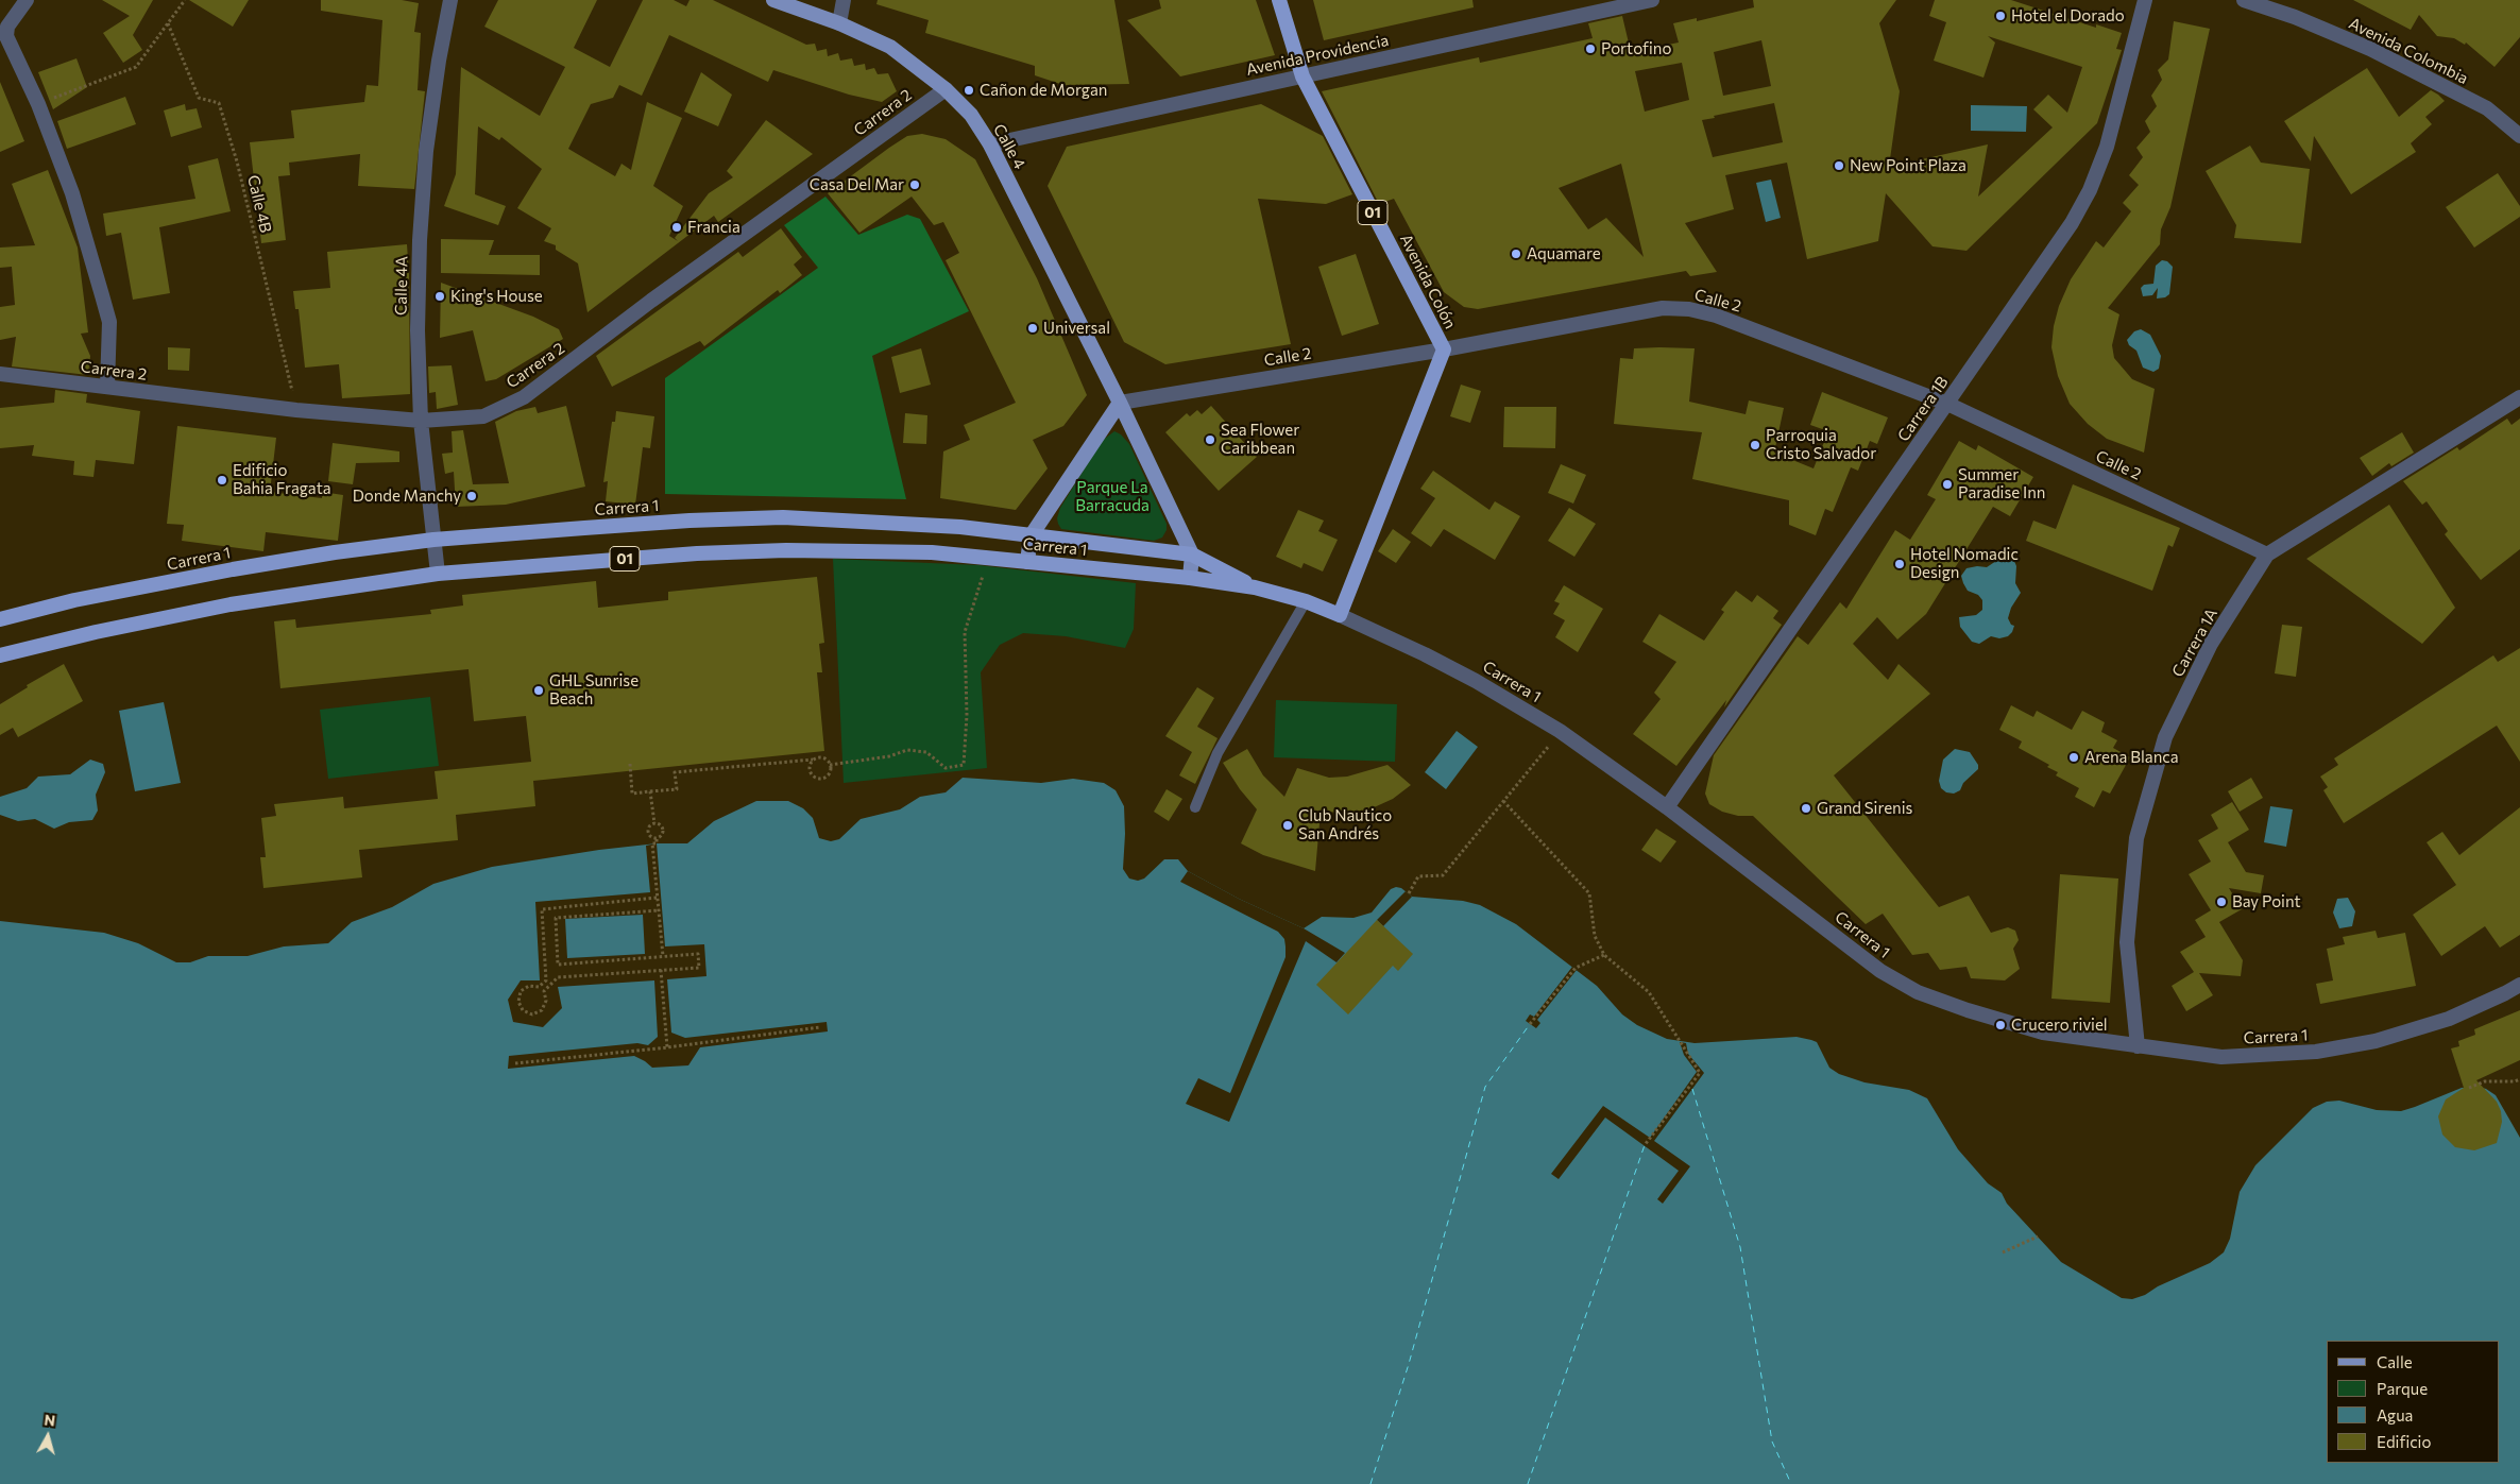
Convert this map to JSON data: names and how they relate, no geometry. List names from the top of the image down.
{
  "streets": {
    "highway": ["01", "Avenida Colón", "Carrera 1"],
    "main road": ["Calle 4"],
    "street": [
      "Avenida Colombia",
      "Avenida Providencia",
      "Carrera 2",
      "Calle 4A",
      "Calle 2",
      "Carrera 1B",
      "Carrera 1A"
    ],
    "path": ["Calle 4B"]
  },
  "crossings": [
    ["Avenida Providencia", "Calle 4"],
    ["Avenida Providencia", "Avenida Colón"],
    ["Carrera 2", "Calle 4"],
    ["Carrera 2", "Calle 4B"],
    ["Carrera 2", "Calle 4A"],
    ["Calle 4", "Calle 2"],
    ["Calle 4", "Carrera 1"],
    ["Avenida Colón", "Calle 2"],
    ["Avenida Colón", "Carrera 1"],
    ["Calle 4A", "Carrera 1"],
    ["Calle 2", "Carrera 1B"],
    ["Calle 2", "Carrera 1A"],
    ["Carrera 1B", "Carrera 1"],
    ["Carrera 1", "Carrera 1A"]
  ],
  "parks": ["Parque La Barracuda"],
  "places": [
    "Hotel el Dorado",
    "Portofino",
    "Cañon de Morgan",
    "New Point Plaza",
    "Casa Del Mar",
    "Francia",
    "Aquamare",
    "King's House",
    "Universal",
    "Sea Flower Caribbean",
    "Parroquia Cristo Salvador",
    "Edificio Bahia Fragata",
    "Summer Paradise Inn",
    "Donde Manchy",
    "Hotel Nomadic Design",
    "GHL Sunrise Beach",
    "Arena Blanca",
    "Grand Sirenis",
    "Club Nautico San Andrés",
    "Bay Point",
    "Crucero riviel"
  ],
  "legend": [
    "Calle",
    "Parque",
    "Agua",
    "Edificio"
  ],
  "north": "top"
}
